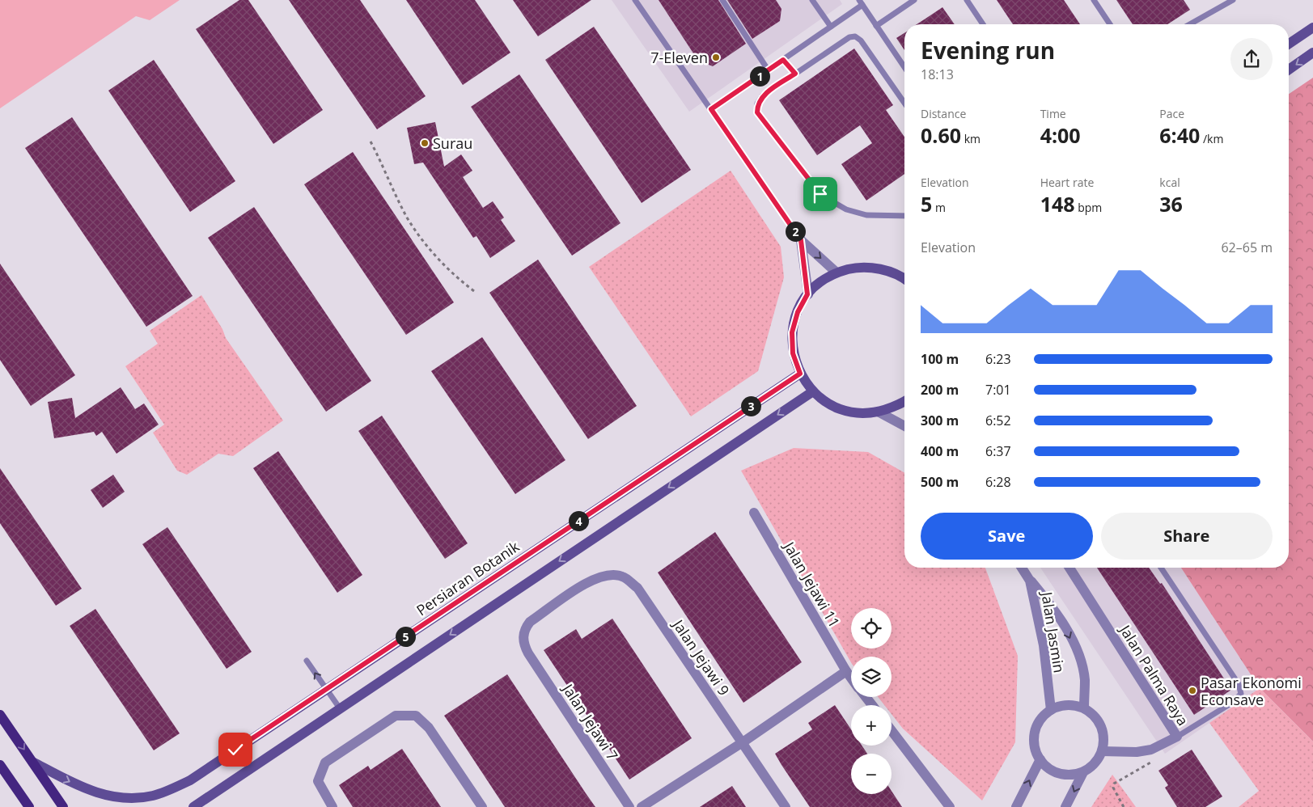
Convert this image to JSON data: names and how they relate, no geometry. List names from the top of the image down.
{
  "streets": {
    "main road": ["Persiaran Botanik"],
    "street": [
      "Jalan Jejawi 11",
      "Jalan Jasmin",
      "Jalan Jejawi 9",
      "Jalan Palma Raya",
      "Jalan Jejawi 7"
    ]
  },
  "crossings": [
    ["Jalan Jasmin", "Jalan Palma Raya"],
    ["Jalan Jejawi 9", "Jalan Jejawi 7"]
  ],
  "places": ["7-Eleven", "Surau", "Pasar Ekonomi Econsave"],
  "page": {
    "heading": ["Evening run", "18:13"],
    "pins": [
      "1",
      "2",
      "3",
      "4",
      "5"
    ],
    "stats": [
      ["Distance", "0.60 km"],
      ["Time", "4:00"],
      ["Pace", "6:40 /km"],
      ["Elevation", "5 m"],
      ["Heart rate", "148 bpm"],
      ["kcal", "36"]
    ],
    "chart": ["Elevation", "62–65 m"],
    "list": [
      {
        "name": "100 m",
        "note": "6:23"
      },
      {
        "name": "200 m",
        "note": "7:01"
      },
      {
        "name": "300 m",
        "note": "6:52"
      },
      {
        "name": "400 m",
        "note": "6:37"
      },
      {
        "name": "500 m",
        "note": "6:28"
      }
    ],
    "buttons": ["Save", "Share"],
    "map_buttons": ["+", "−"]
  }
}
